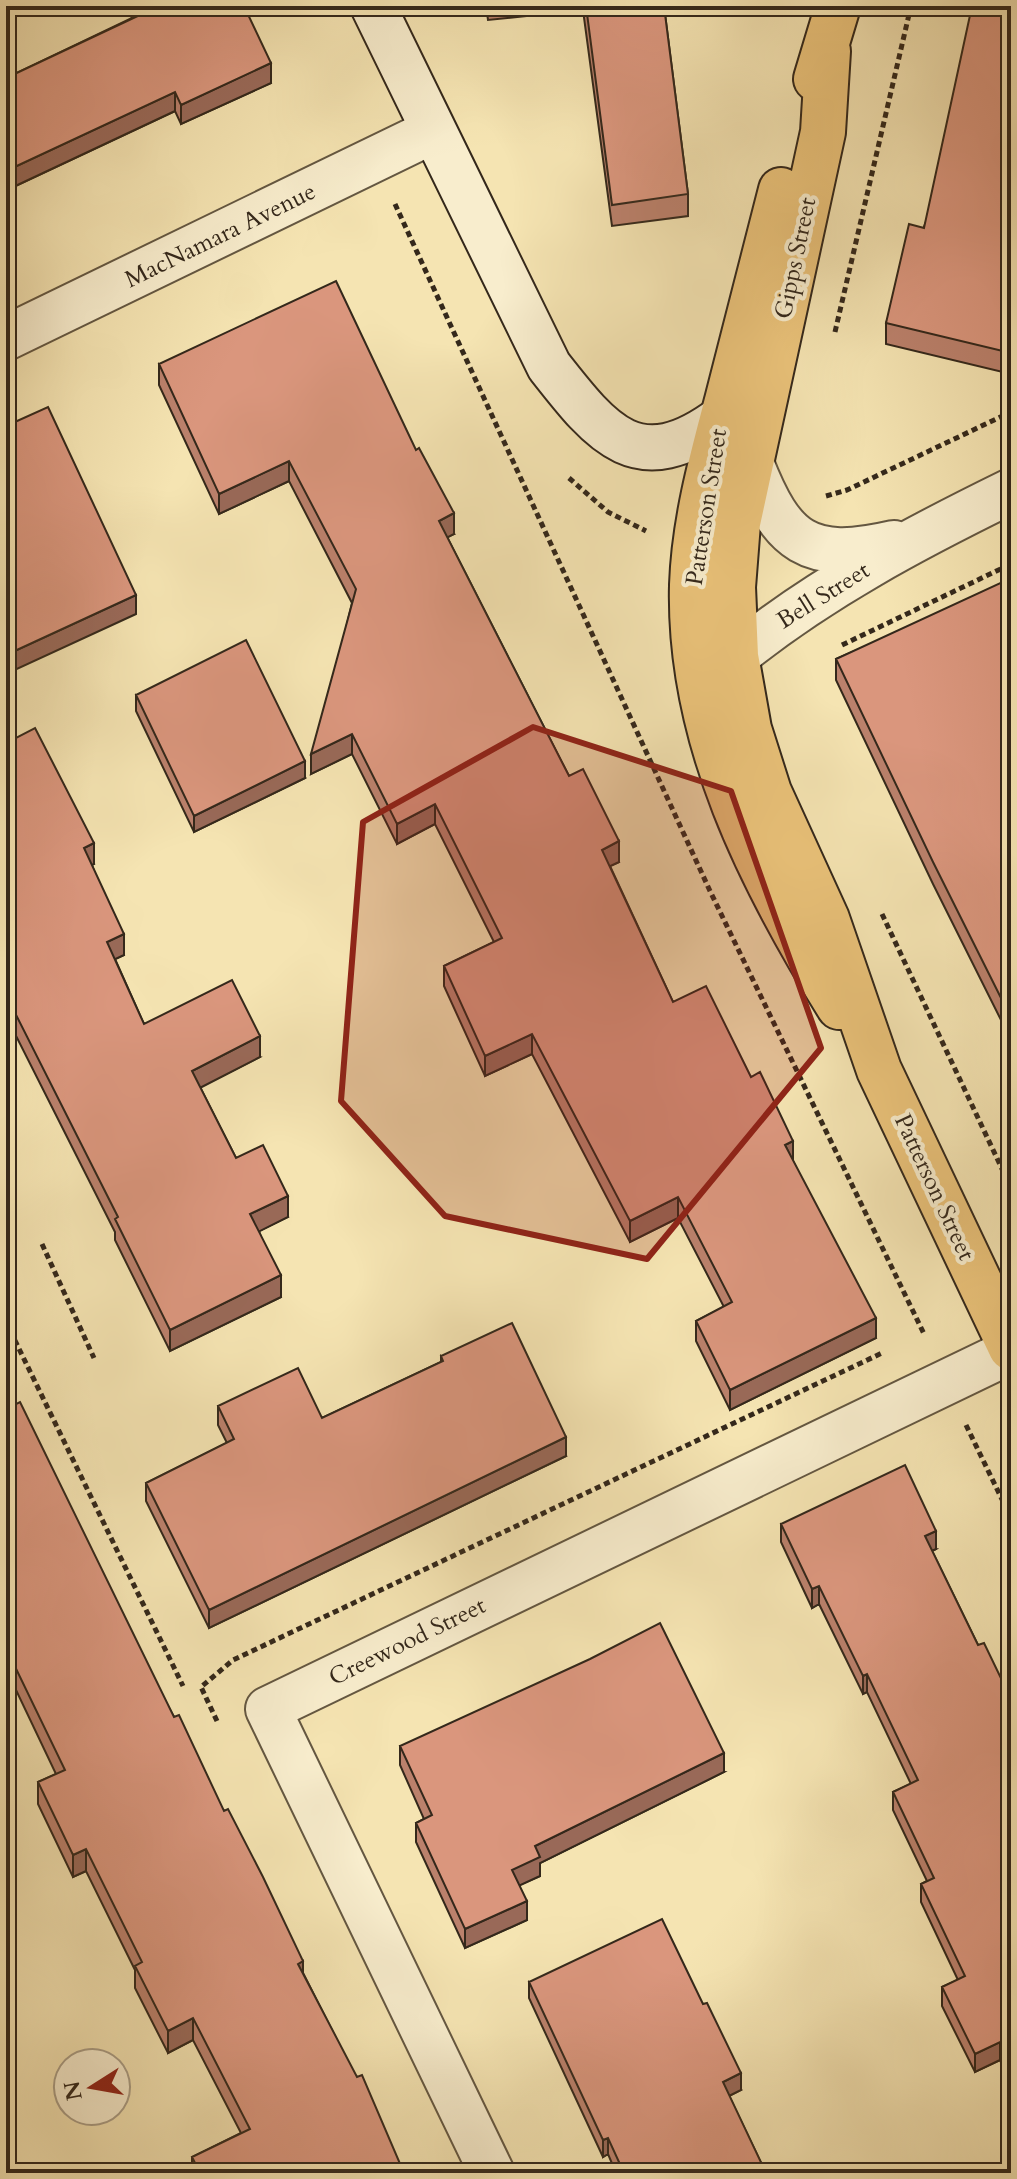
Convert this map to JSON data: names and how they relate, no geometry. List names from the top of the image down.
{
  "streets": {
    "main road": ["Gipps Street", "Patterson Street"],
    "street": ["MacNamara Avenue", "Bell Street", "Creewood Street"]
  },
  "crossings": [
    ["MacNamara Avenue", "Patterson Street"],
    ["Gipps Street", "Patterson Street"],
    ["Gipps Street", "Bell Street"],
    ["Patterson Street", "Bell Street"],
    ["Patterson Street", "Creewood Street"]
  ],
  "north": "left"
}
